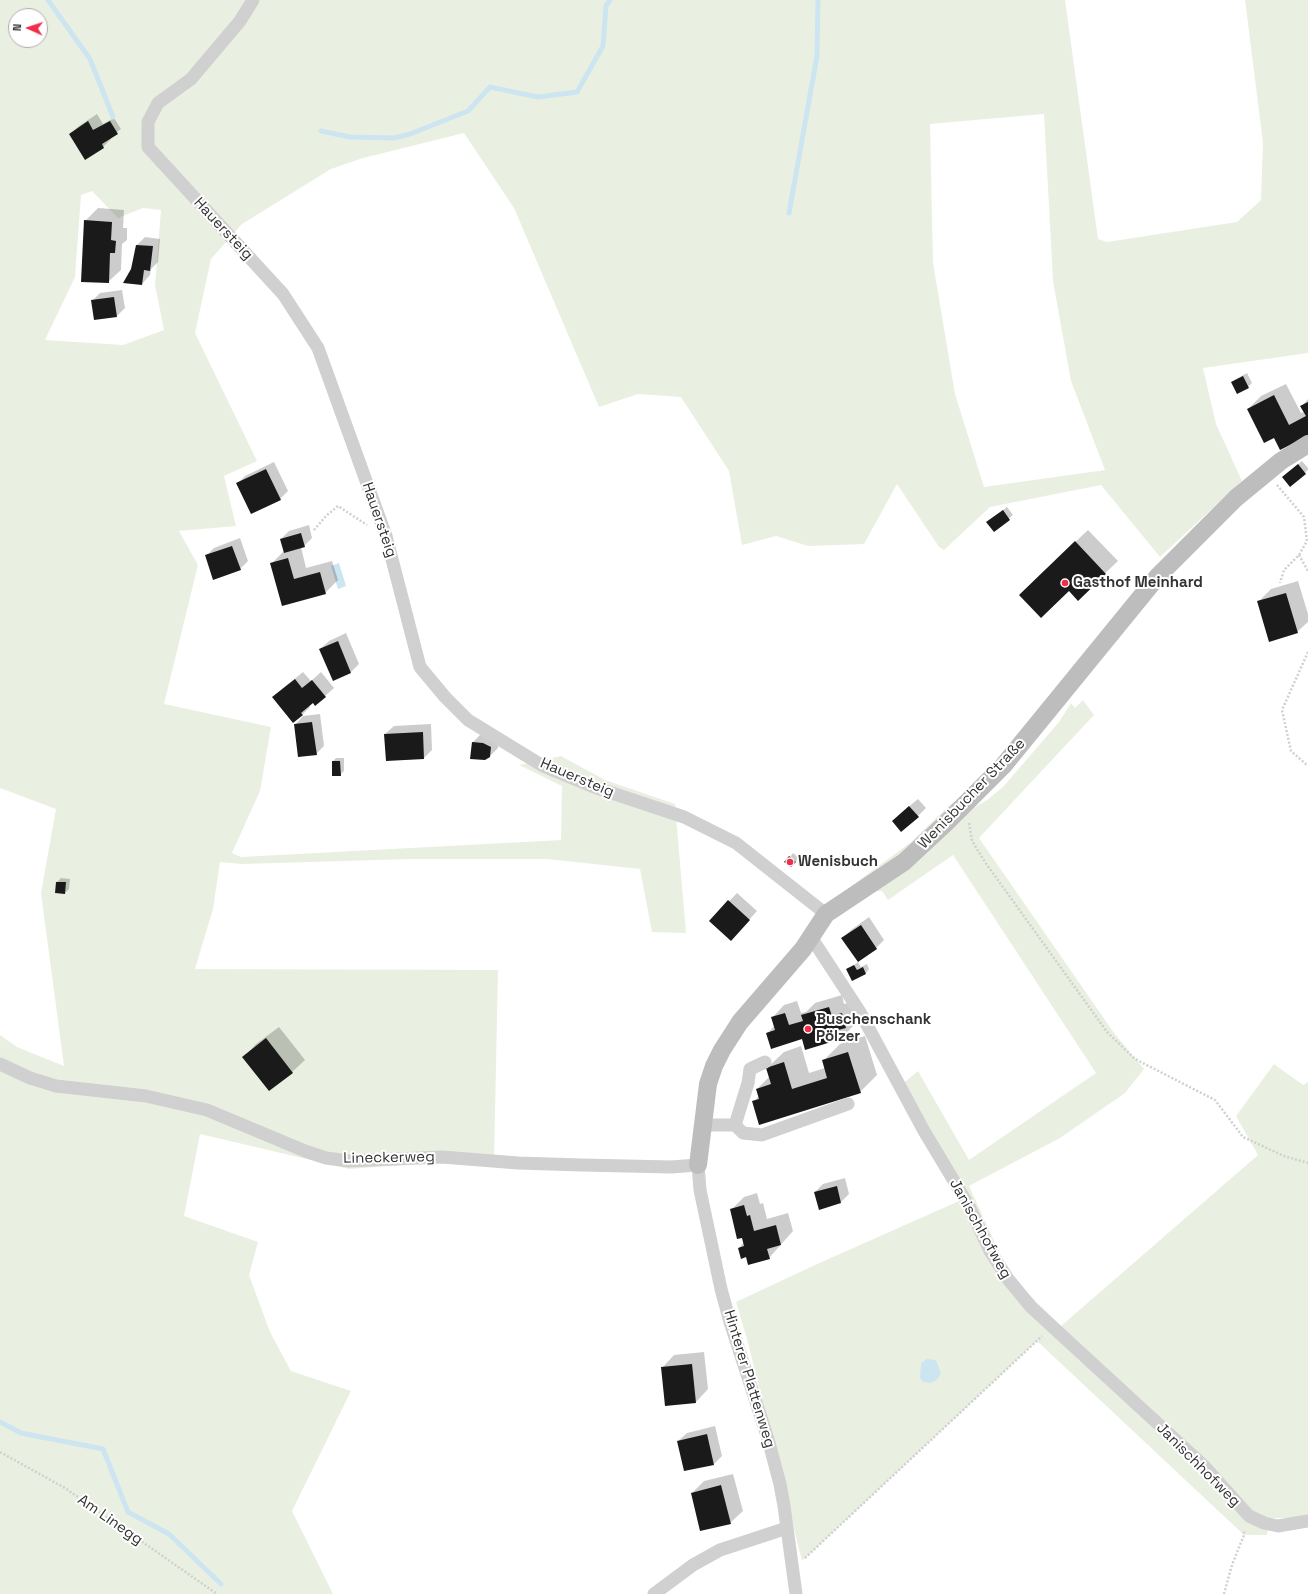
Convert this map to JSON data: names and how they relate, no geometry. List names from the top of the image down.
{
  "streets": {
    "street": [
      "Hauersteig",
      "Wenisbucher Straße",
      "Lineckerweg",
      "Janischhofweg",
      "Hinterer Plattenweg"
    ],
    "path": ["Am Linegg"]
  },
  "crossings": [
    ["Hauersteig", "Wenisbucher Straße"],
    ["Wenisbucher Straße", "Lineckerweg"],
    ["Wenisbucher Straße", "Janischhofweg"],
    ["Wenisbucher Straße", "Hinterer Plattenweg"],
    ["Lineckerweg", "Hinterer Plattenweg"]
  ],
  "places": ["Gasthof Meinhard", "Wenisbuch", "Buschenschank Pölzer"],
  "north": "left"
}
